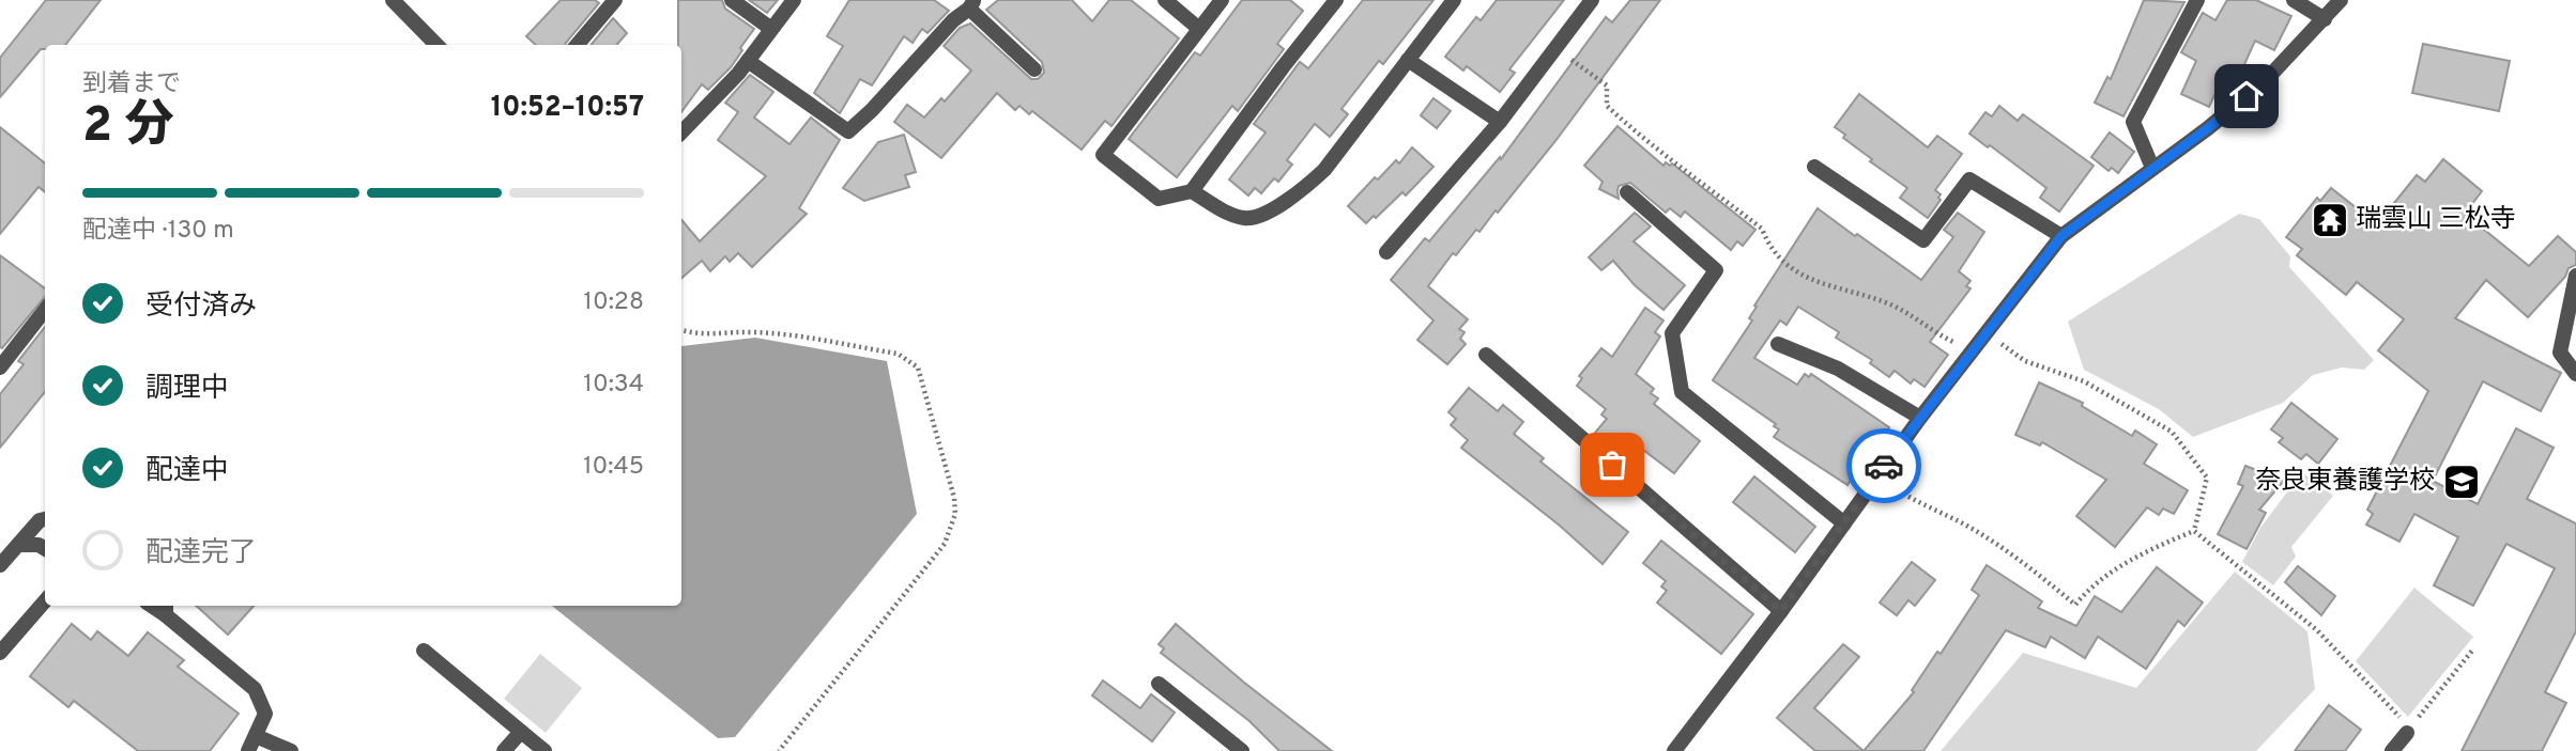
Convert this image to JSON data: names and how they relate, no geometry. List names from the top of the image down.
{
  "places": {
    "temple": ["瑞雲山 三松寺"],
    "school or university": ["奈良東養護学校"]
  },
  "page": {
    "heading": ["2 分", "到着まで", "10:52–10:57"],
    "bar": "配達中 · 130 m",
    "list": [
      ["受付済み", "10:28"],
      ["調理中", "10:34"],
      ["配達中", "10:45"],
      "配達完了"
    ]
  }
}
